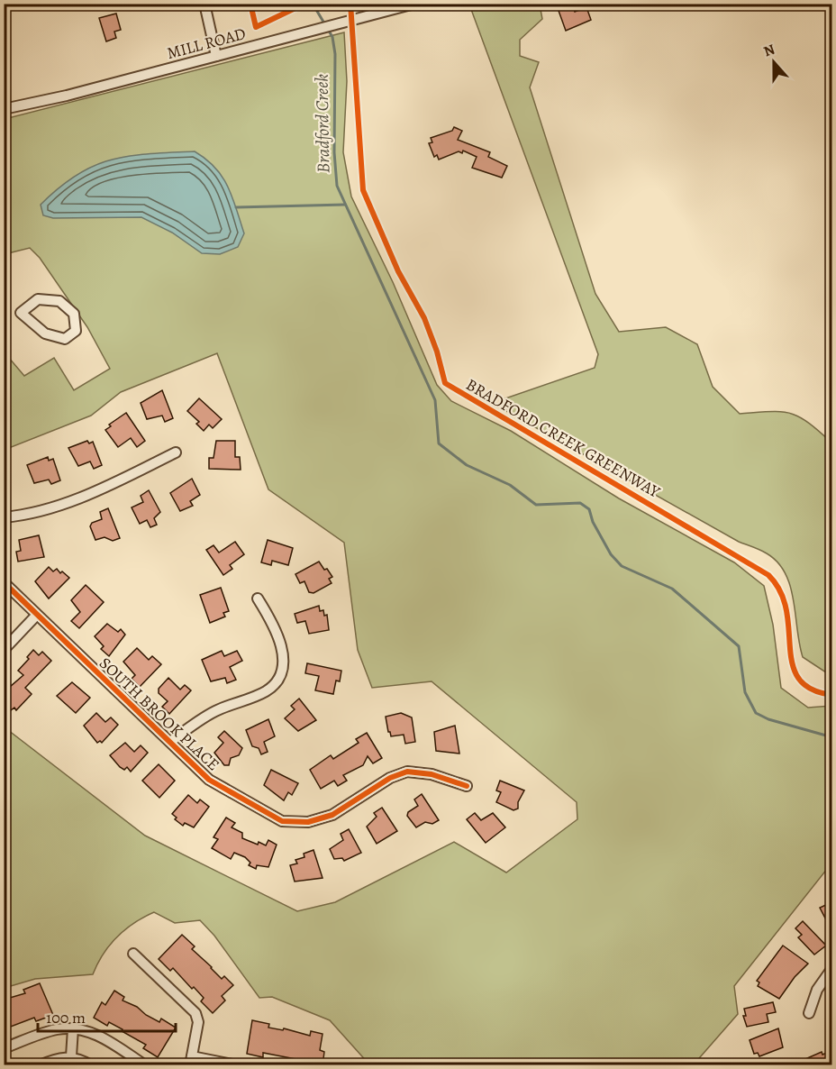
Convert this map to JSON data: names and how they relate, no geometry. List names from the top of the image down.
{
  "streets": {
    "street": ["MILL ROAD", "SOUTH BROOK PLACE"],
    "cycle path": ["BRADFORD CREEK GREENWAY"]
  },
  "water": ["Bradford Creek"],
  "scale_bar": "100 m",
  "north": "top"
}
